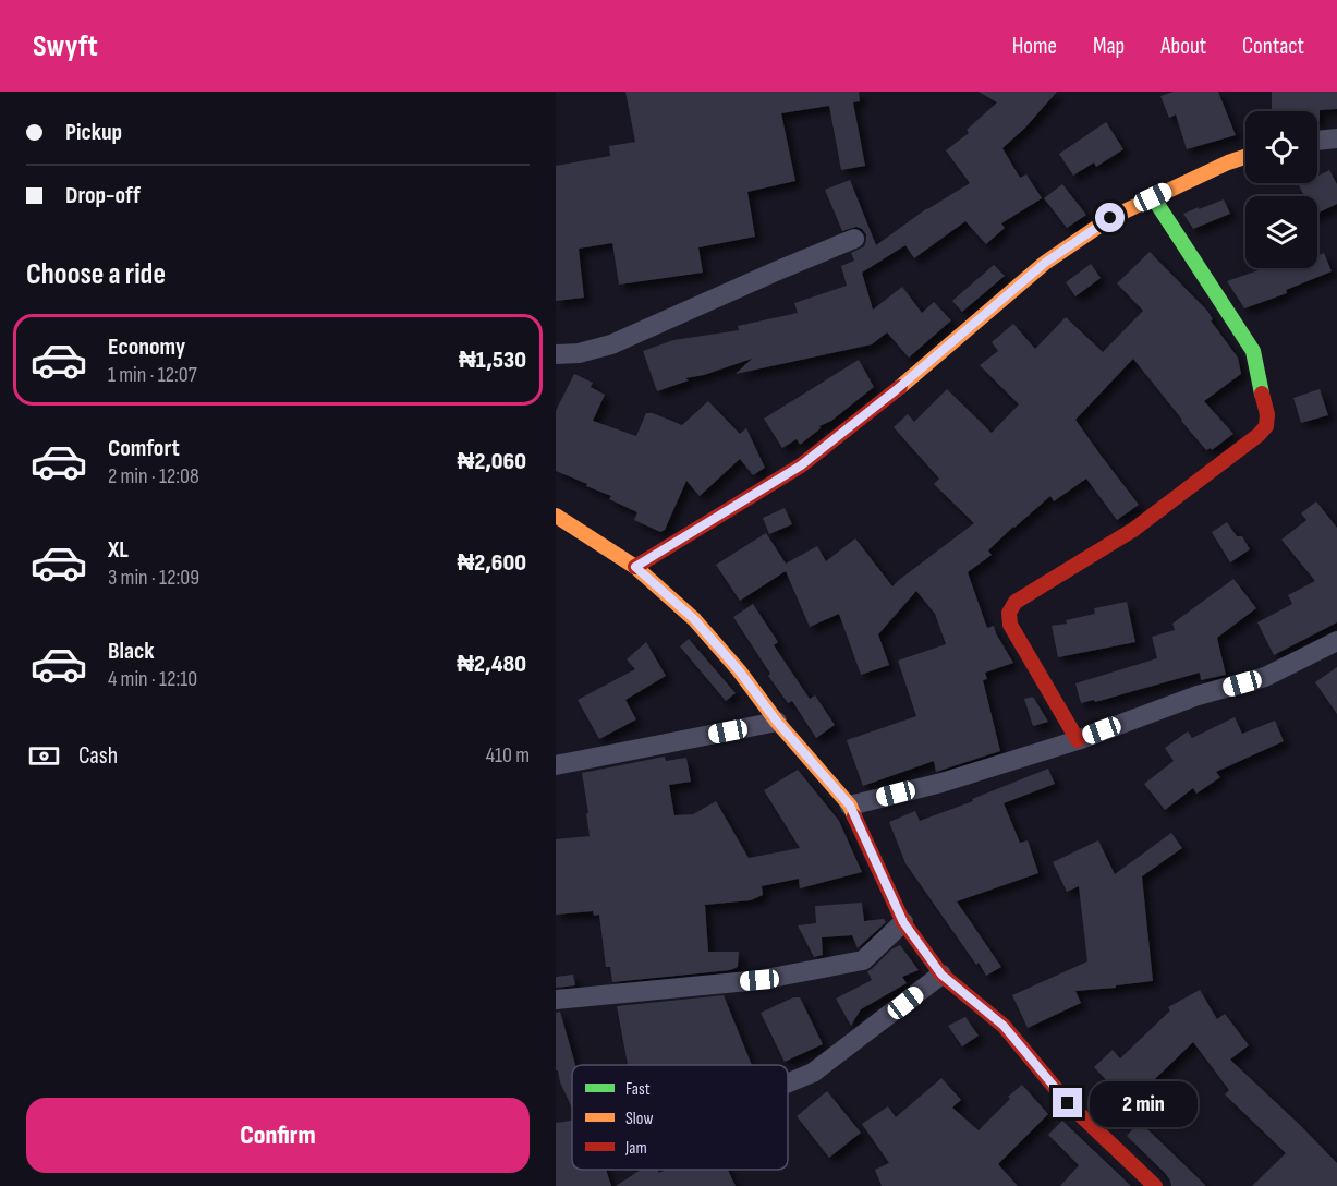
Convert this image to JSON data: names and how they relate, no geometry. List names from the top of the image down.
{
  "legend": ["Fast", "Slow", "Jam"],
  "page": {
    "header": "Swyft",
    "nav": [
      "Home",
      "Map",
      "About",
      "Contact"
    ],
    "banner": ["Pickup", "Drop-off"],
    "heading": "Choose a ride",
    "list": [
      {
        "name": "Economy",
        "note": "1 min · 12:07",
        "value": "₦1,530"
      },
      {
        "name": "Comfort",
        "note": "2 min · 12:08",
        "value": "₦2,060"
      },
      {
        "name": "XL",
        "note": "3 min · 12:09",
        "value": "₦2,600"
      },
      {
        "name": "Black",
        "note": "4 min · 12:10",
        "value": "₦2,480"
      }
    ],
    "pay": ["Cash", "410 m"],
    "bubble": "2 min",
    "buttons": "Confirm"
  }
}
